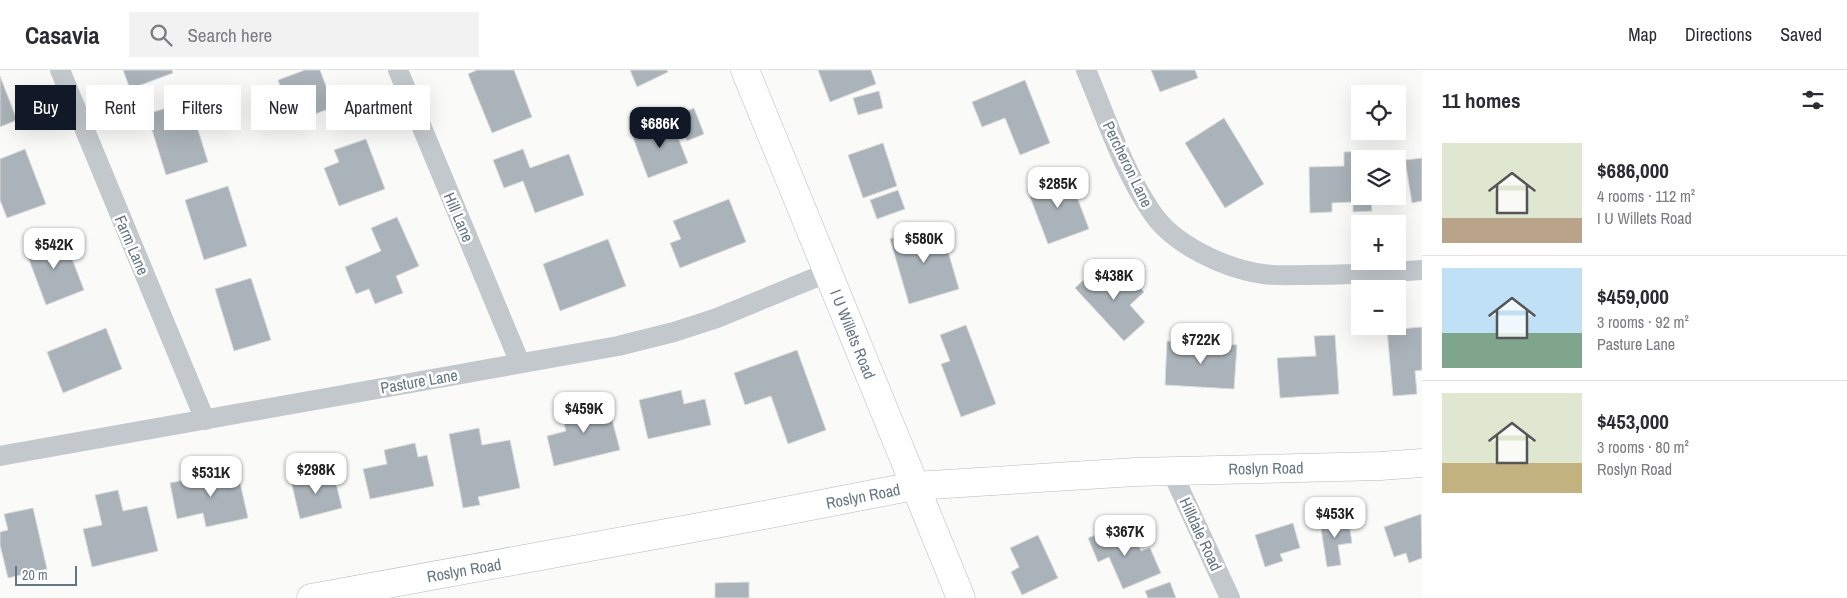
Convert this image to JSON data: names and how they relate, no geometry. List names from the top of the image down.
{
  "streets": {
    "main road": ["I U Willets Road", "Roslyn Road"],
    "street": [
      "Percheron Lane",
      "Hill Lane",
      "Farm Lane",
      "Pasture Lane",
      "Hilldale Road"
    ]
  },
  "crossings": [
    ["Hill Lane", "Pasture Lane"],
    ["Farm Lane", "Pasture Lane"],
    ["I U Willets Road", "Pasture Lane"],
    ["I U Willets Road", "Roslyn Road"],
    ["Roslyn Road", "Hilldale Road"]
  ],
  "scale_bar": "20 m",
  "page": {
    "header": "Casavia",
    "search": "Search here",
    "nav": ["Map", "Directions", "Saved"],
    "heading": "11 homes",
    "map_buttons": ["+", "−"],
    "chip": [
      "Buy",
      "Rent",
      "Filters",
      "New",
      "Apartment"
    ],
    "price": [
      "$686K",
      "$285K",
      "$580K",
      "$542K",
      "$438K",
      "$722K",
      "$459K",
      "$298K",
      "$531K",
      "$453K",
      "$367K"
    ],
    "list": [
      {
        "name": "$686,000",
        "note": "4 rooms · 112 m² · I U Willets Road"
      },
      {
        "name": "$459,000",
        "note": "3 rooms · 92 m² · Pasture Lane"
      },
      {
        "name": "$453,000",
        "note": "3 rooms · 80 m² · Roslyn Road"
      }
    ],
    "scale": "20 m"
  }
}
